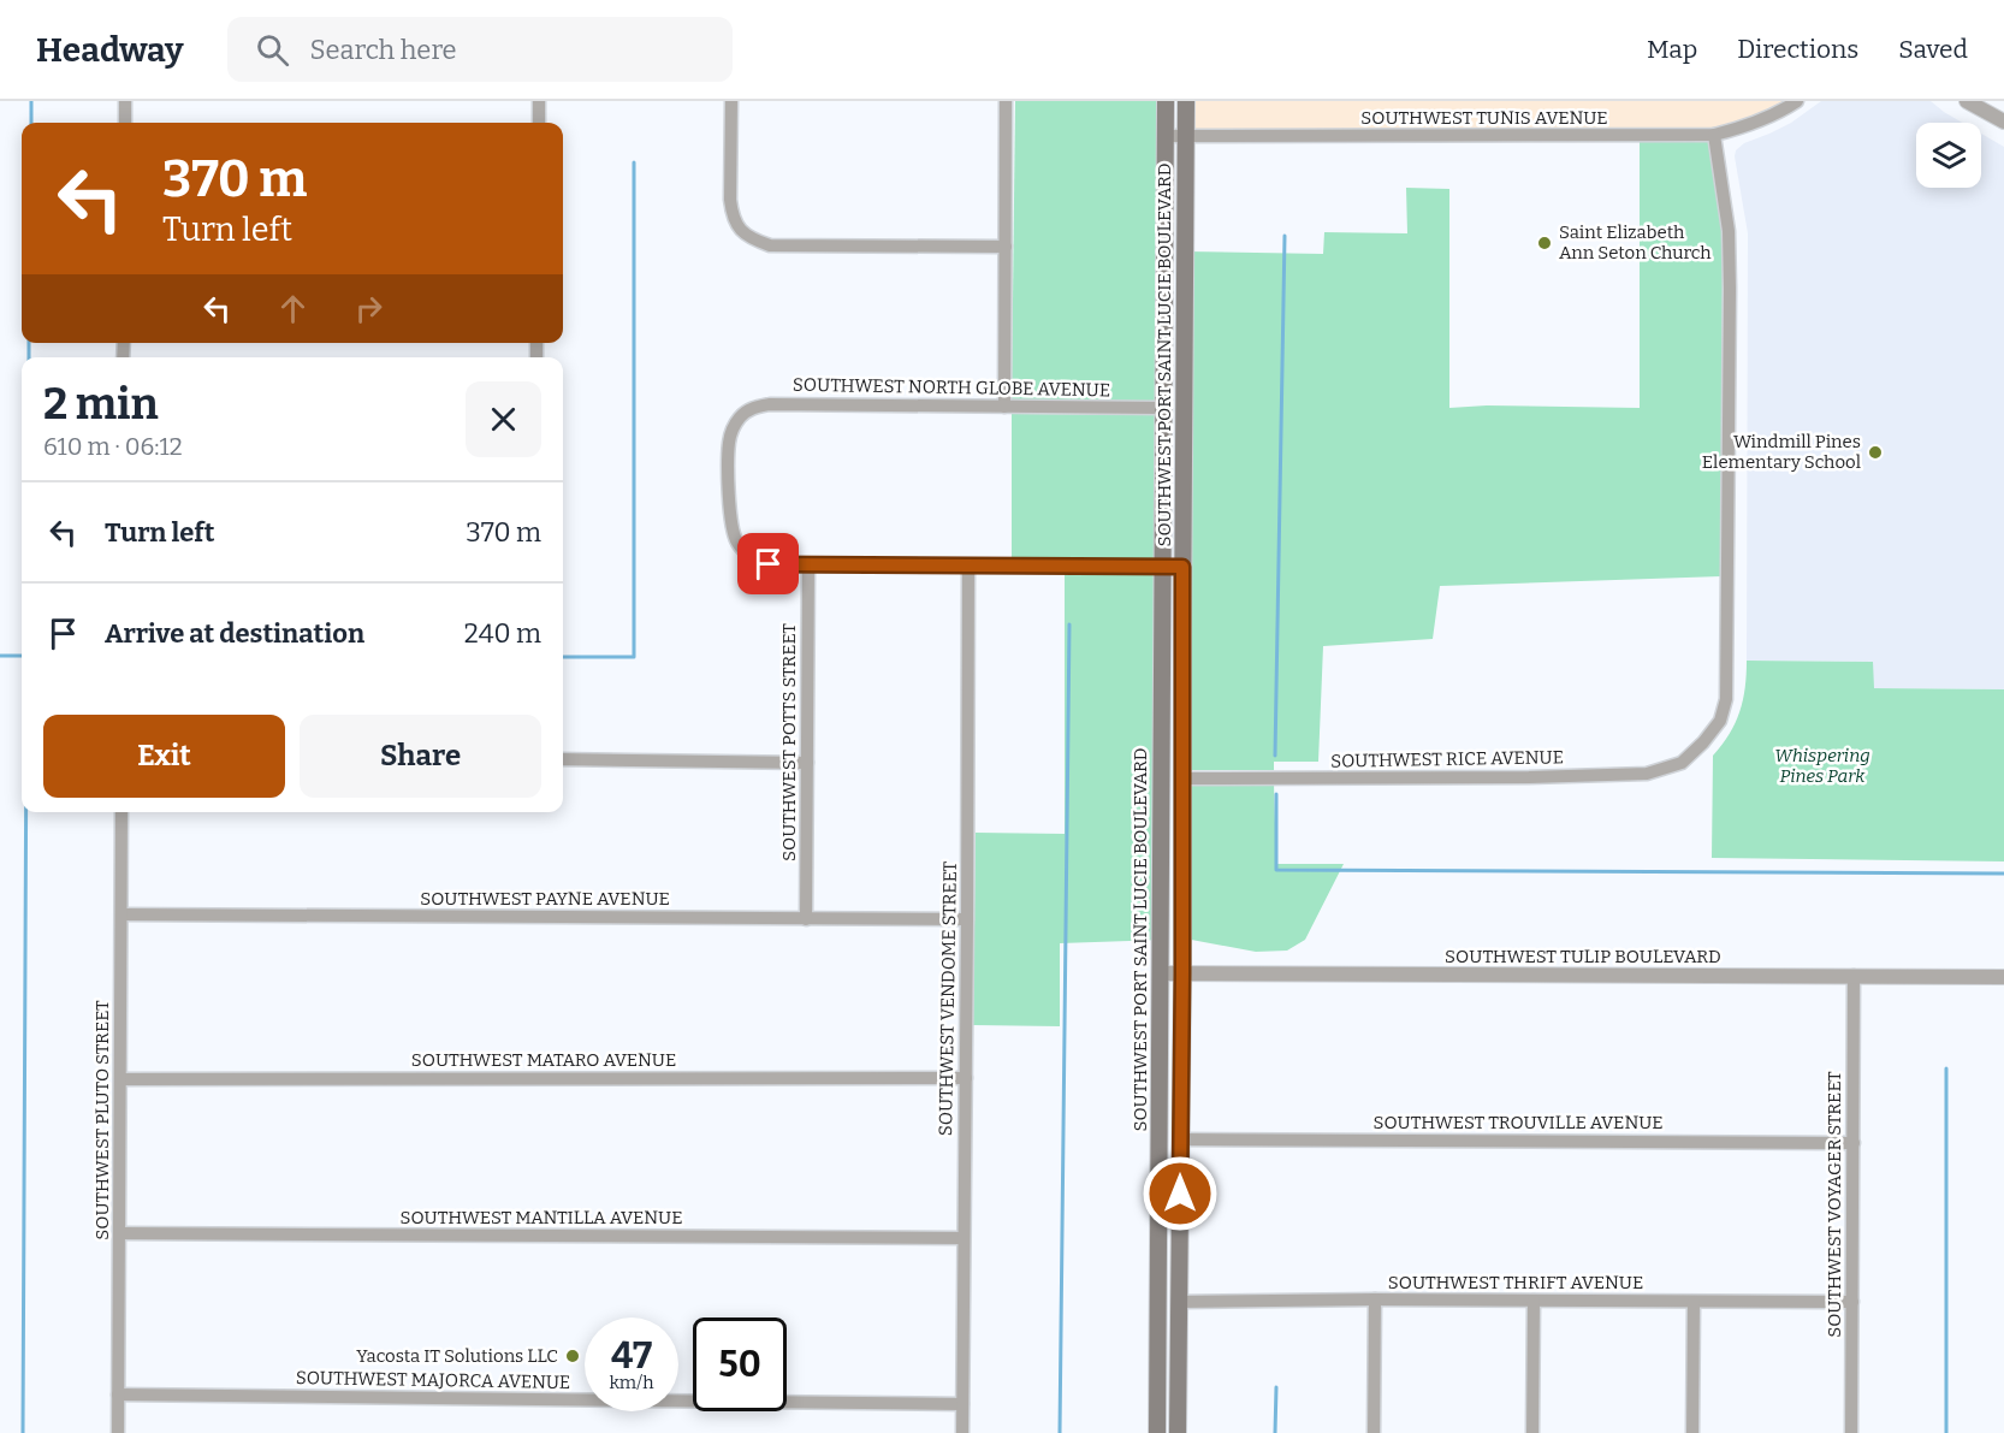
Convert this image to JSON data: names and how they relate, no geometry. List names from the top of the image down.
{
  "streets": {
    "main road": ["SOUTHWEST PORT SAINT LUCIE BOULEVARD"],
    "street": [
      "SOUTHWEST TUNIS AVENUE",
      "SOUTHWEST NORTH GLOBE AVENUE",
      "SOUTHWEST POTTS STREET",
      "SOUTHWEST RICE AVENUE",
      "SOUTHWEST PAYNE AVENUE",
      "SOUTHWEST TULIP BOULEVARD",
      "SOUTHWEST VENDOME STREET",
      "SOUTHWEST MATARO AVENUE",
      "SOUTHWEST PLUTO STREET",
      "SOUTHWEST TROUVILLE AVENUE",
      "SOUTHWEST VOYAGER STREET",
      "SOUTHWEST MANTILLA AVENUE",
      "SOUTHWEST THRIFT AVENUE",
      "SOUTHWEST MAJORCA AVENUE"
    ]
  },
  "crossings": [
    ["SOUTHWEST TUNIS AVENUE", "SOUTHWEST PORT SAINT LUCIE BOULEVARD"],
    ["SOUTHWEST TUNIS AVENUE", "SOUTHWEST RICE AVENUE"],
    ["SOUTHWEST PORT SAINT LUCIE BOULEVARD", "SOUTHWEST NORTH GLOBE AVENUE"],
    ["SOUTHWEST PORT SAINT LUCIE BOULEVARD", "SOUTHWEST RICE AVENUE"],
    ["SOUTHWEST PORT SAINT LUCIE BOULEVARD", "SOUTHWEST TULIP BOULEVARD"],
    ["SOUTHWEST PORT SAINT LUCIE BOULEVARD", "SOUTHWEST TROUVILLE AVENUE"],
    ["SOUTHWEST PORT SAINT LUCIE BOULEVARD", "SOUTHWEST THRIFT AVENUE"],
    ["SOUTHWEST NORTH GLOBE AVENUE", "SOUTHWEST POTTS STREET"],
    ["SOUTHWEST POTTS STREET", "SOUTHWEST PAYNE AVENUE"],
    ["SOUTHWEST PAYNE AVENUE", "SOUTHWEST VENDOME STREET"],
    ["SOUTHWEST PAYNE AVENUE", "SOUTHWEST PLUTO STREET"],
    ["SOUTHWEST TULIP BOULEVARD", "SOUTHWEST VOYAGER STREET"],
    ["SOUTHWEST VENDOME STREET", "SOUTHWEST MATARO AVENUE"],
    ["SOUTHWEST VENDOME STREET", "SOUTHWEST MANTILLA AVENUE"],
    ["SOUTHWEST VENDOME STREET", "SOUTHWEST MAJORCA AVENUE"],
    ["SOUTHWEST MATARO AVENUE", "SOUTHWEST PLUTO STREET"],
    ["SOUTHWEST PLUTO STREET", "SOUTHWEST MANTILLA AVENUE"],
    ["SOUTHWEST PLUTO STREET", "SOUTHWEST MAJORCA AVENUE"],
    ["SOUTHWEST TROUVILLE AVENUE", "SOUTHWEST VOYAGER STREET"],
    ["SOUTHWEST VOYAGER STREET", "SOUTHWEST THRIFT AVENUE"]
  ],
  "parks": ["Whispering Pines Park"],
  "places": ["Saint Elizabeth Ann Seton Church", "Windmill Pines Elementary School", "Yacosta IT Solutions LLC"],
  "page": {
    "header": "Headway",
    "search": "Search here",
    "nav": ["Map", "Directions", "Saved"],
    "turn": ["370 m", "Turn left"],
    "heading": ["2 min", "610 m · 06:12"],
    "list": [
      {
        "name": "Turn left",
        "value": "370 m"
      },
      {
        "name": "Arrive at destination",
        "value": "240 m"
      }
    ],
    "buttons": ["Exit", "Share"],
    "speed": "47 km/h",
    "limit": "50"
  }
}
